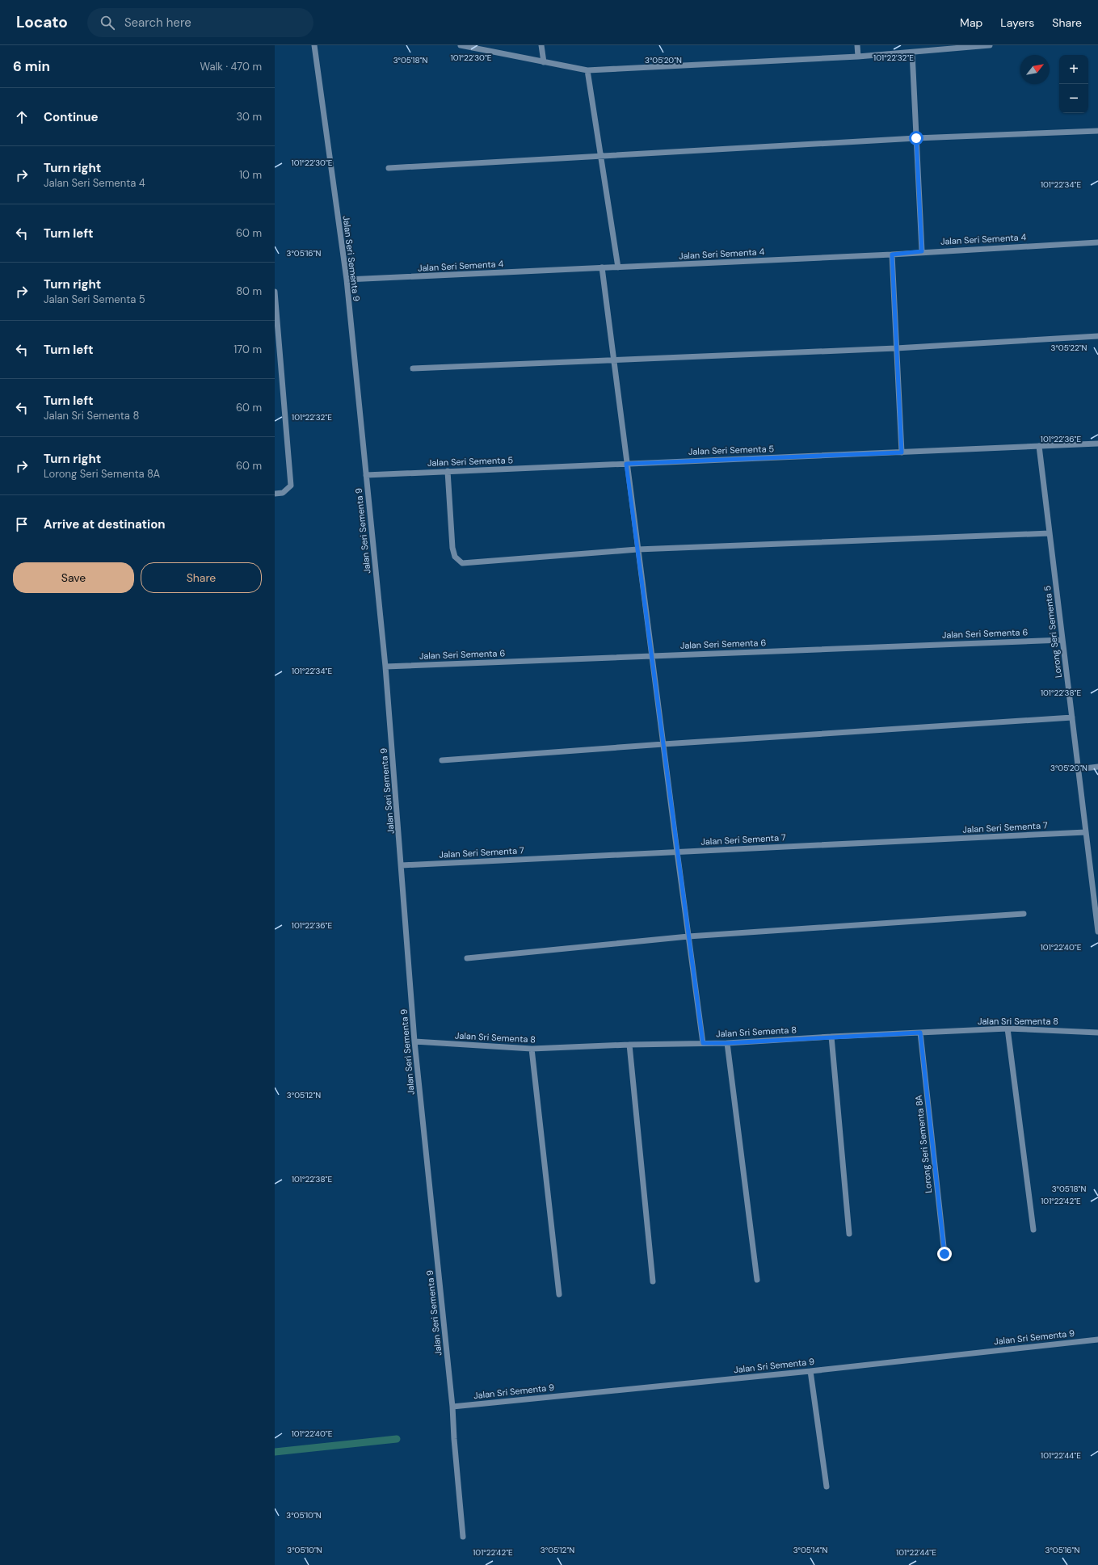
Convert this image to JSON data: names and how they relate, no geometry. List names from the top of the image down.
{
  "streets": {
    "street": [
      "Jalan Seri Sementa 4",
      "Jalan Seri Sementa 9",
      "Jalan Seri Sementa 5",
      "Lorong Seri Sementa 5",
      "Jalan Seri Sementa 6",
      "Jalan Seri Sementa 7",
      "Jalan Sri Sementa 8",
      "Lorong Seri Sementa 8A",
      "Jalan Sri Sementa 9"
    ]
  },
  "crossings": [
    ["Jalan Seri Sementa 4", "Jalan Seri Sementa 9"],
    ["Jalan Seri Sementa 9", "Jalan Seri Sementa 5"],
    ["Jalan Seri Sementa 9", "Jalan Seri Sementa 6"],
    ["Jalan Seri Sementa 9", "Jalan Seri Sementa 7"],
    ["Jalan Seri Sementa 9", "Jalan Sri Sementa 8"],
    ["Jalan Seri Sementa 9", "Jalan Sri Sementa 9"],
    ["Jalan Seri Sementa 5", "Lorong Seri Sementa 5"],
    ["Lorong Seri Sementa 5", "Jalan Seri Sementa 6"],
    ["Lorong Seri Sementa 5", "Jalan Seri Sementa 7"],
    ["Jalan Sri Sementa 8", "Lorong Seri Sementa 8A"]
  ],
  "north": "top right",
  "page": {
    "header": "Locato",
    "search": "Search here",
    "nav": ["Map", "Layers", "Share"],
    "heading": ["6 min", "Walk · 470 m"],
    "map_buttons": ["+", "−"],
    "list": [
      ["Continue", "30 m"],
      ["Turn right", "Jalan Seri Sementa 4", "10 m"],
      ["Turn left", "60 m"],
      ["Turn right", "Jalan Seri Sementa 5", "80 m"],
      ["Turn left", "170 m"],
      ["Turn left", "Jalan Sri Sementa 8", "60 m"],
      ["Turn right", "Lorong Seri Sementa 8A", "60 m"],
      "Arrive at destination"
    ],
    "buttons": ["Save", "Share"]
  },
  "coordinates": [
    "101°22'30\"E",
    "101°22'32\"E",
    "3°05'18\"N",
    "3°05'20\"N",
    "101°22'34\"E",
    "3°05'16\"N",
    "3°05'22\"N",
    "101°22'36\"E",
    "101°22'38\"E",
    "101°22'40\"E",
    "3°05'12\"N",
    "101°22'42\"E",
    "101°22'44\"E",
    "3°05'10\"N",
    "3°05'14\"N"
  ]
}
